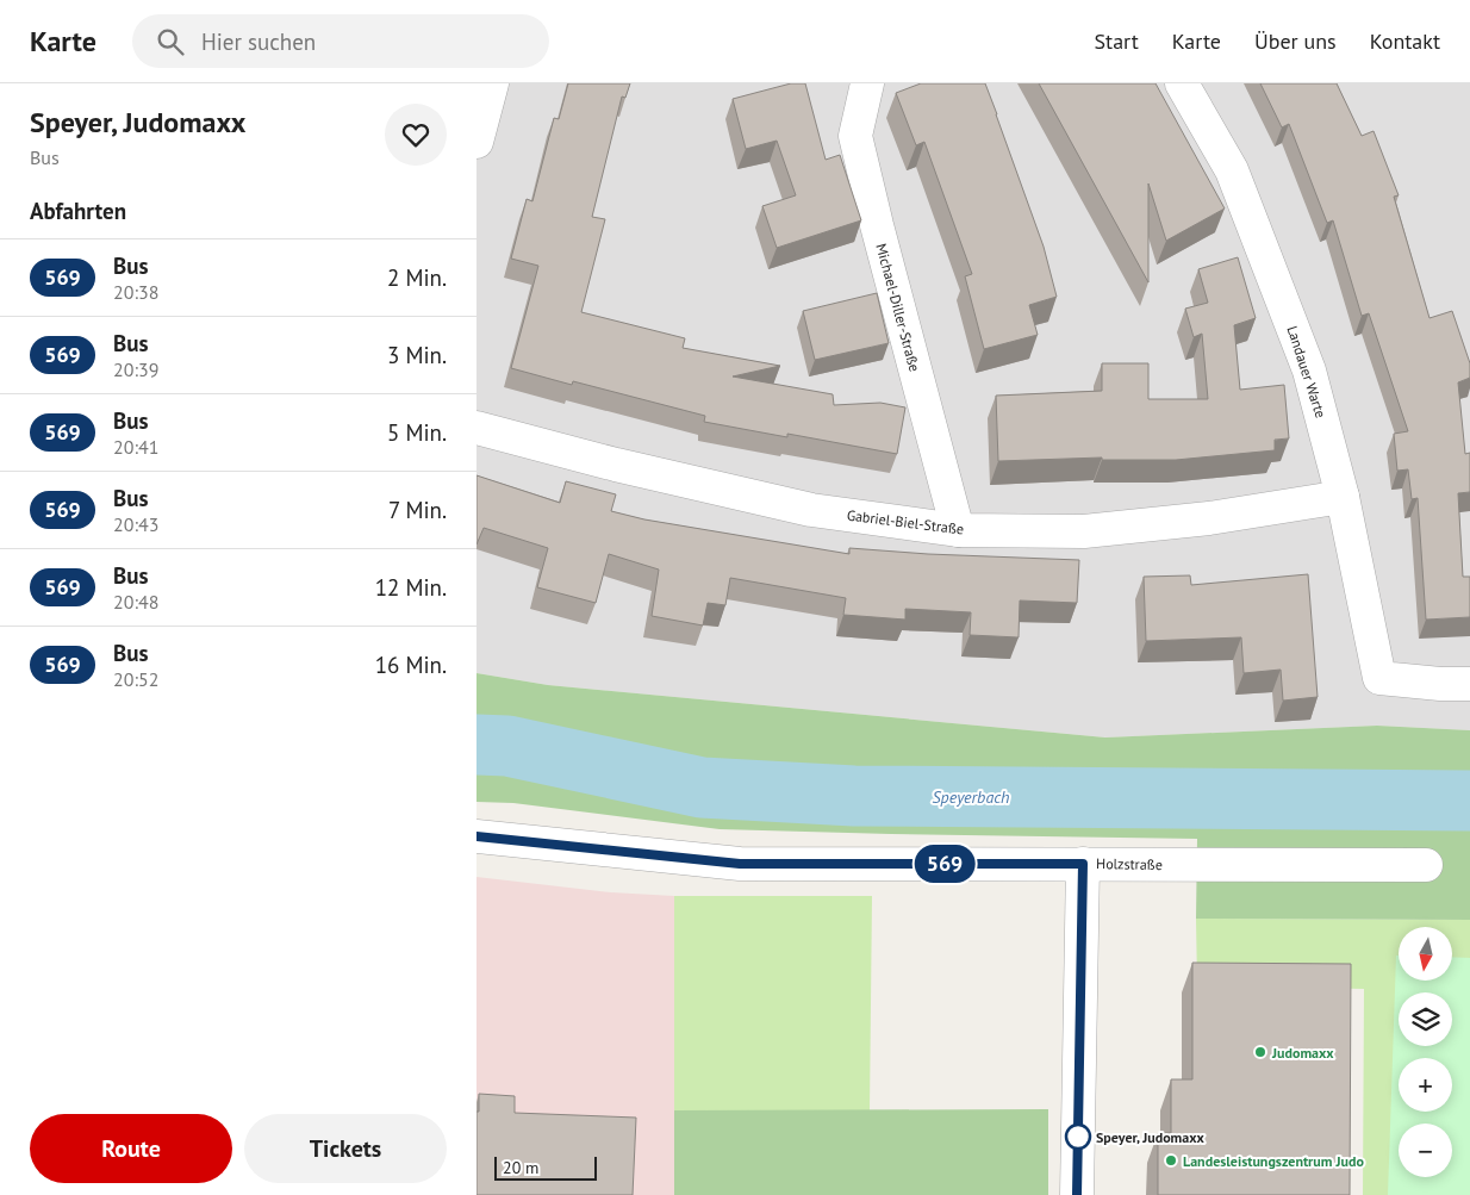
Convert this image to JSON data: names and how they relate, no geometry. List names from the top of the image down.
{
  "streets": {
    "street": [
      "Michael-Diller-Straße",
      "Landauer Warte",
      "Gabriel-Biel-Straße",
      "Holzstraße"
    ]
  },
  "crossings": [
    ["Michael-Diller-Straße", "Gabriel-Biel-Straße"],
    ["Landauer Warte", "Gabriel-Biel-Straße"]
  ],
  "water": ["Speyerbach"],
  "places": ["Judomaxx", "Speyer, Judomaxx", "Landesleistungszentrum Judo"],
  "lines": ["bus line 569"],
  "scale_bar": "20 m",
  "north": "bottom",
  "page": {
    "header": "Karte",
    "search": "Hier suchen",
    "nav": [
      "Start",
      "Karte",
      "Über uns",
      "Kontakt"
    ],
    "heading": [
      ["Speyer, Judomaxx", "Bus"],
      "Abfahrten"
    ],
    "on_map": "569",
    "list": [
      {
        "mark": "569",
        "name": "Bus",
        "note": "20:38",
        "value": "2 Min."
      },
      {
        "mark": "569",
        "name": "Bus",
        "note": "20:39",
        "value": "3 Min."
      },
      {
        "mark": "569",
        "name": "Bus",
        "note": "20:41",
        "value": "5 Min."
      },
      {
        "mark": "569",
        "name": "Bus",
        "note": "20:43",
        "value": "7 Min."
      },
      {
        "mark": "569",
        "name": "Bus",
        "note": "20:48",
        "value": "12 Min."
      },
      {
        "mark": "569",
        "name": "Bus",
        "note": "20:52",
        "value": "16 Min."
      }
    ],
    "map_buttons": ["+", "−"],
    "buttons": ["Route", "Tickets"],
    "scale": "20 m"
  }
}
